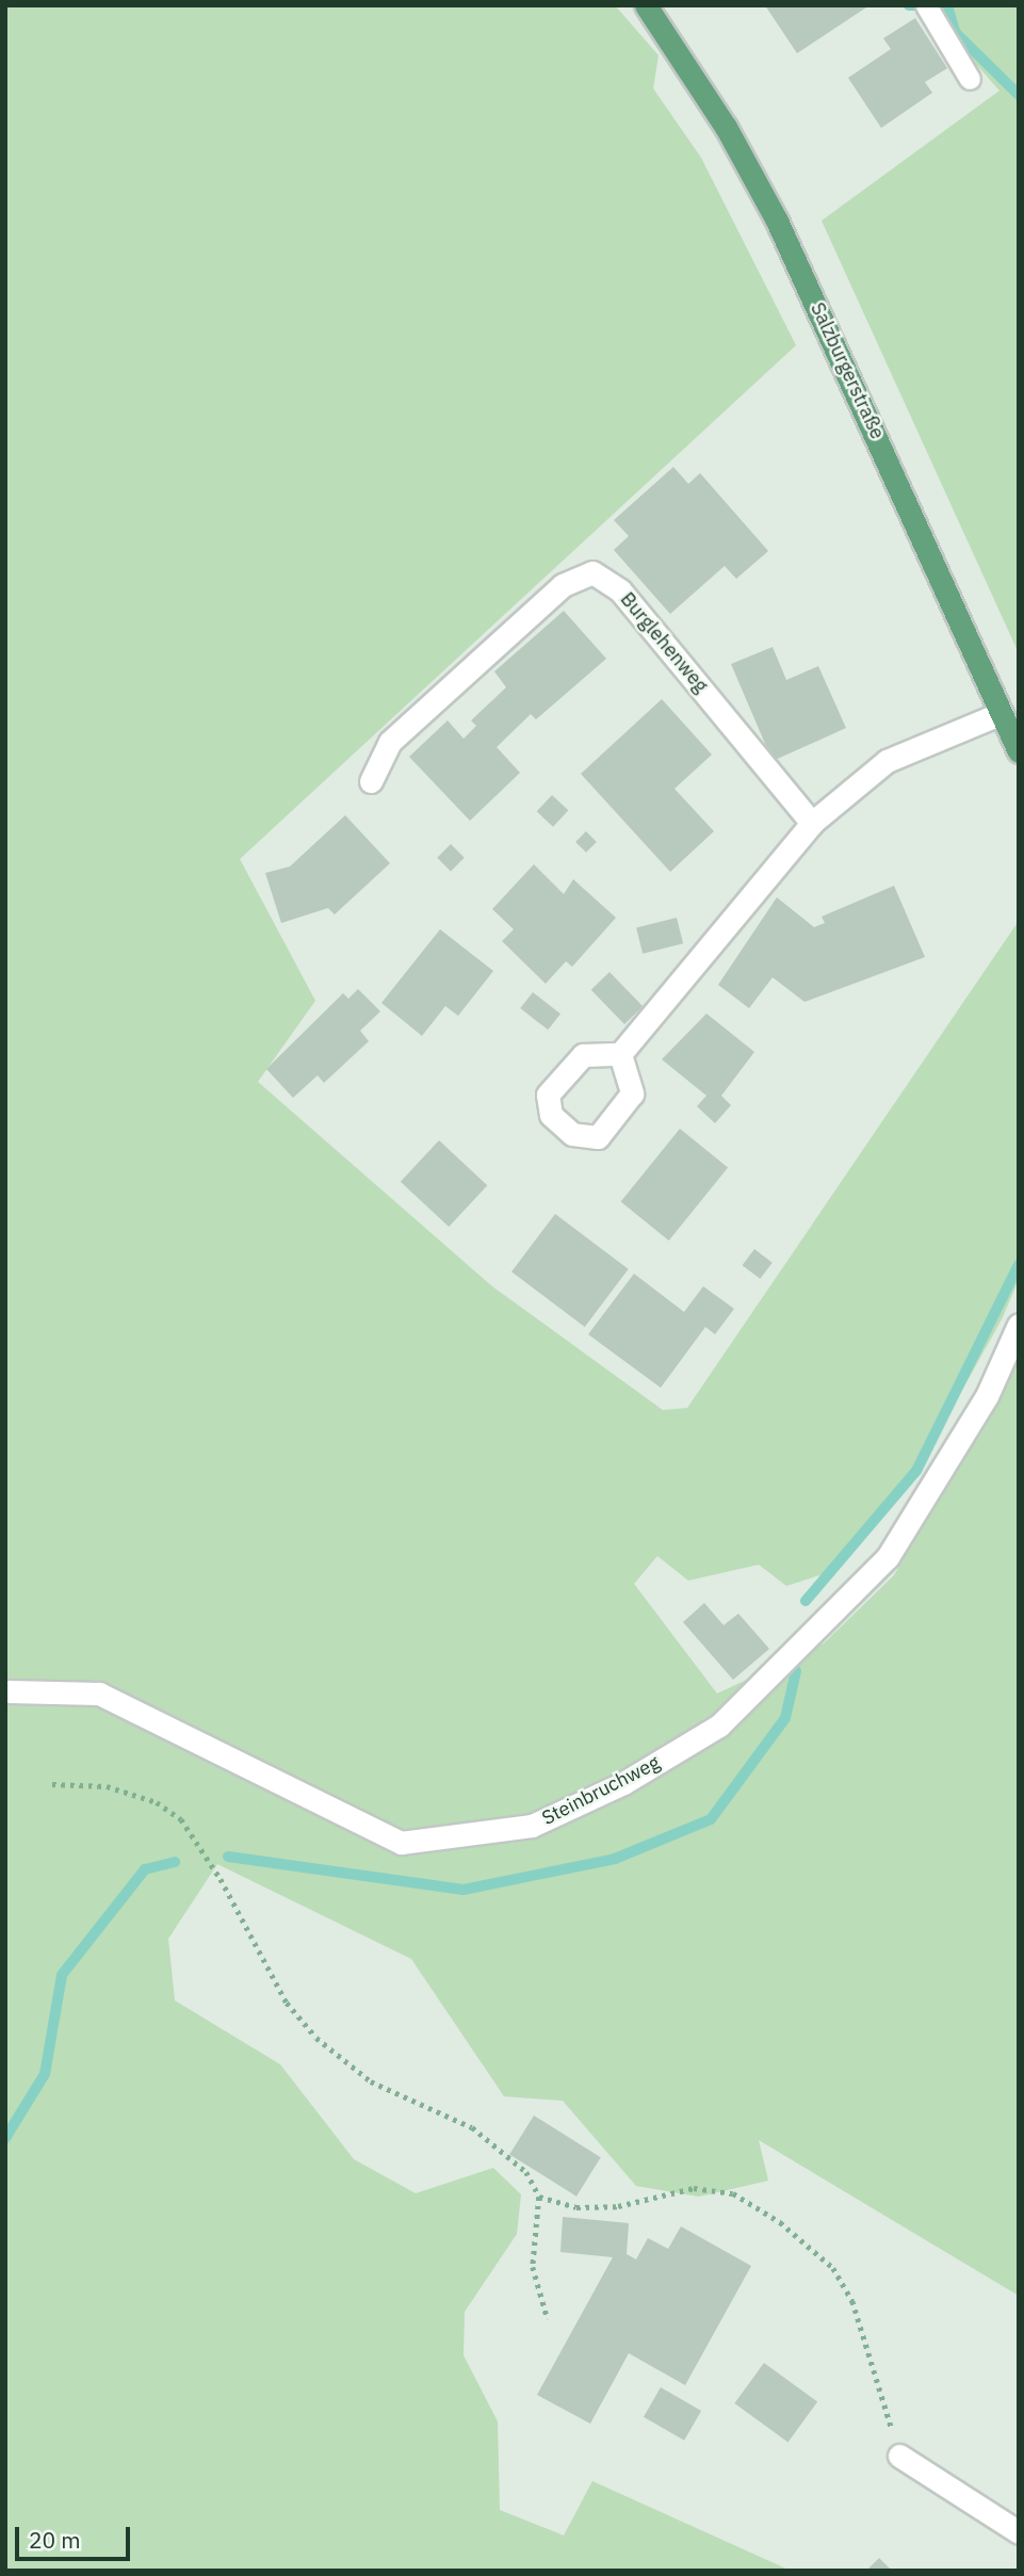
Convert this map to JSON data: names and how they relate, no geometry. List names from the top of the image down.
{
  "streets": {
    "main road": ["Salzburgerstraße"],
    "street": ["Burglehenweg", "Steinbruchweg"]
  },
  "scale_bar": "20 m"
}
